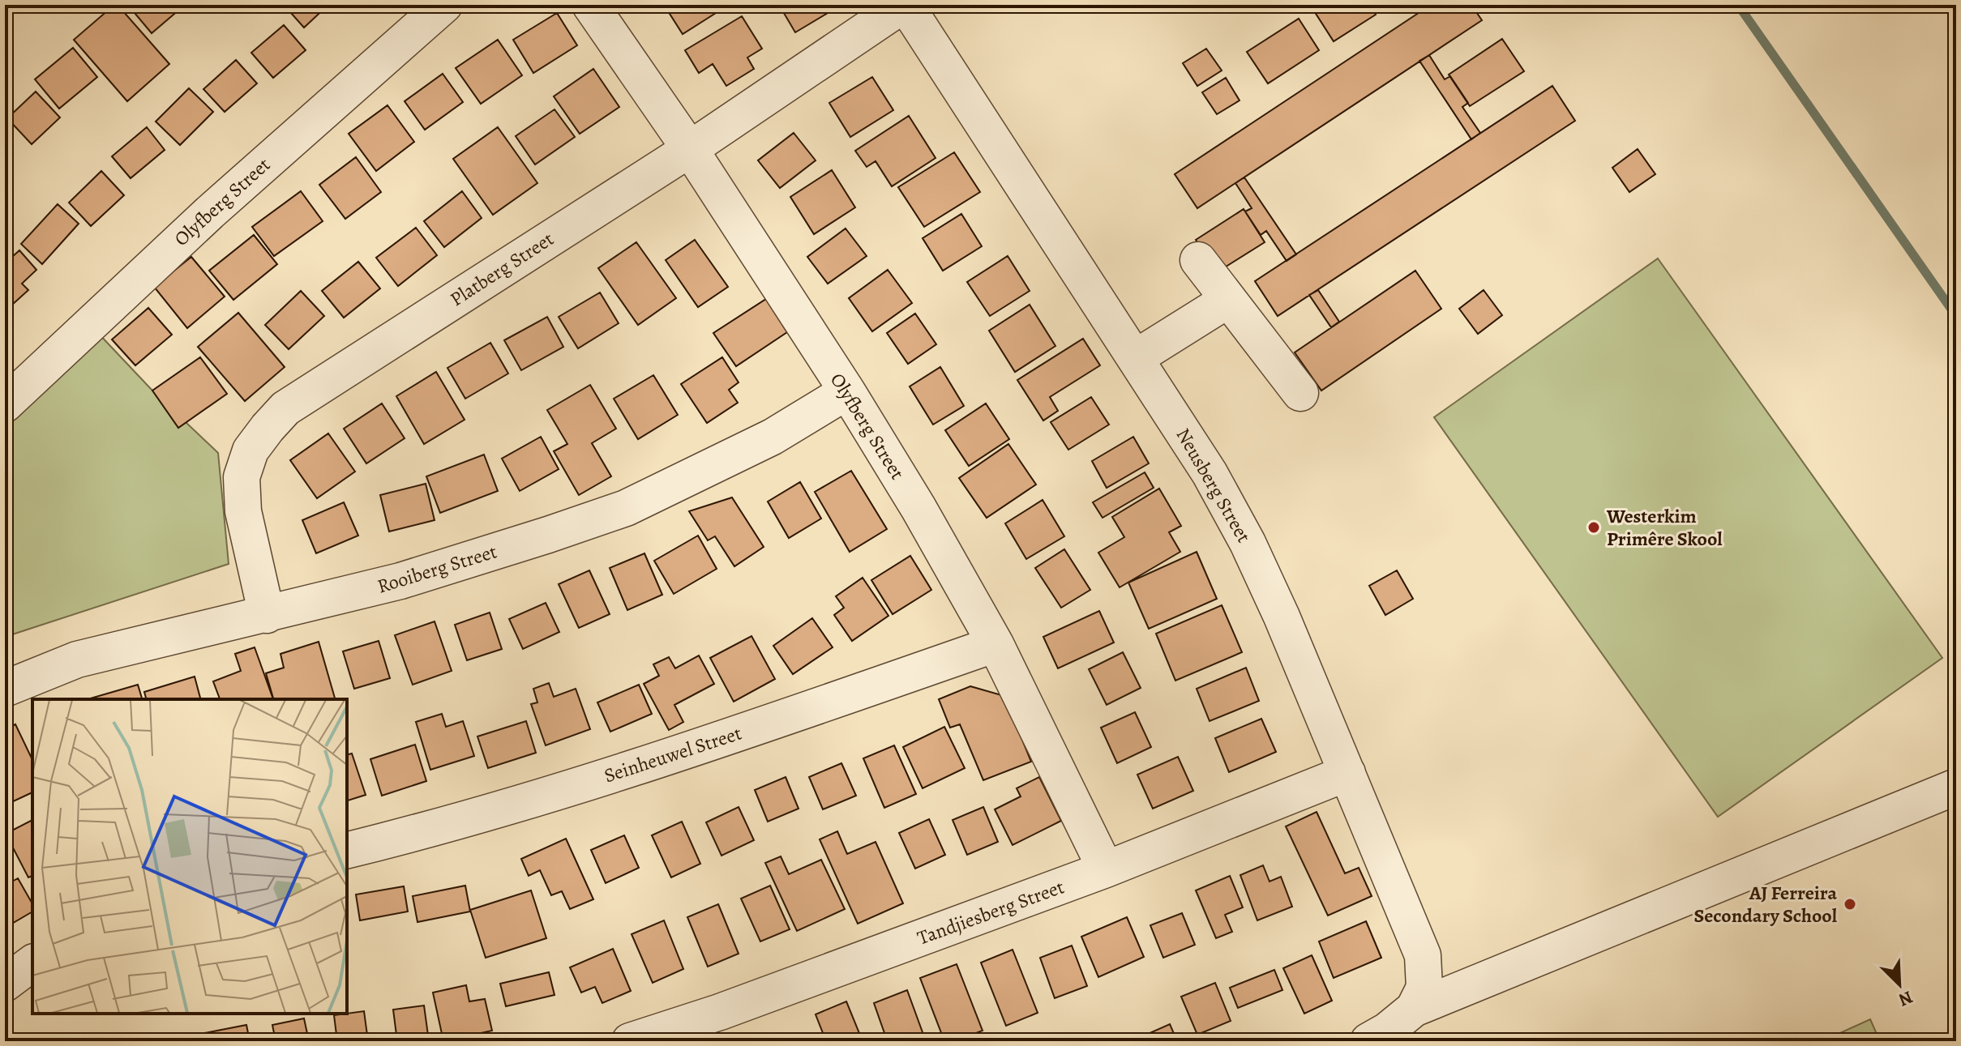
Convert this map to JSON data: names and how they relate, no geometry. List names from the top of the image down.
{
  "streets": {
    "street": [
      "Olyfberg Street",
      "Platberg Street",
      "Neusberg Street",
      "Rooiberg Street",
      "Seinheuwel Street",
      "Tandjiesberg Street"
    ]
  },
  "crossings": [
    ["Olyfberg Street", "Platberg Street"],
    ["Olyfberg Street", "Rooiberg Street"],
    ["Olyfberg Street", "Seinheuwel Street"],
    ["Olyfberg Street", "Tandjiesberg Street"],
    ["Platberg Street", "Neusberg Street"],
    ["Platberg Street", "Rooiberg Street"],
    ["Neusberg Street", "Tandjiesberg Street"]
  ],
  "places": ["Westerkim Primêre Skool", "AJ Ferreira Secondary School"],
  "north": "bottom right"
}
